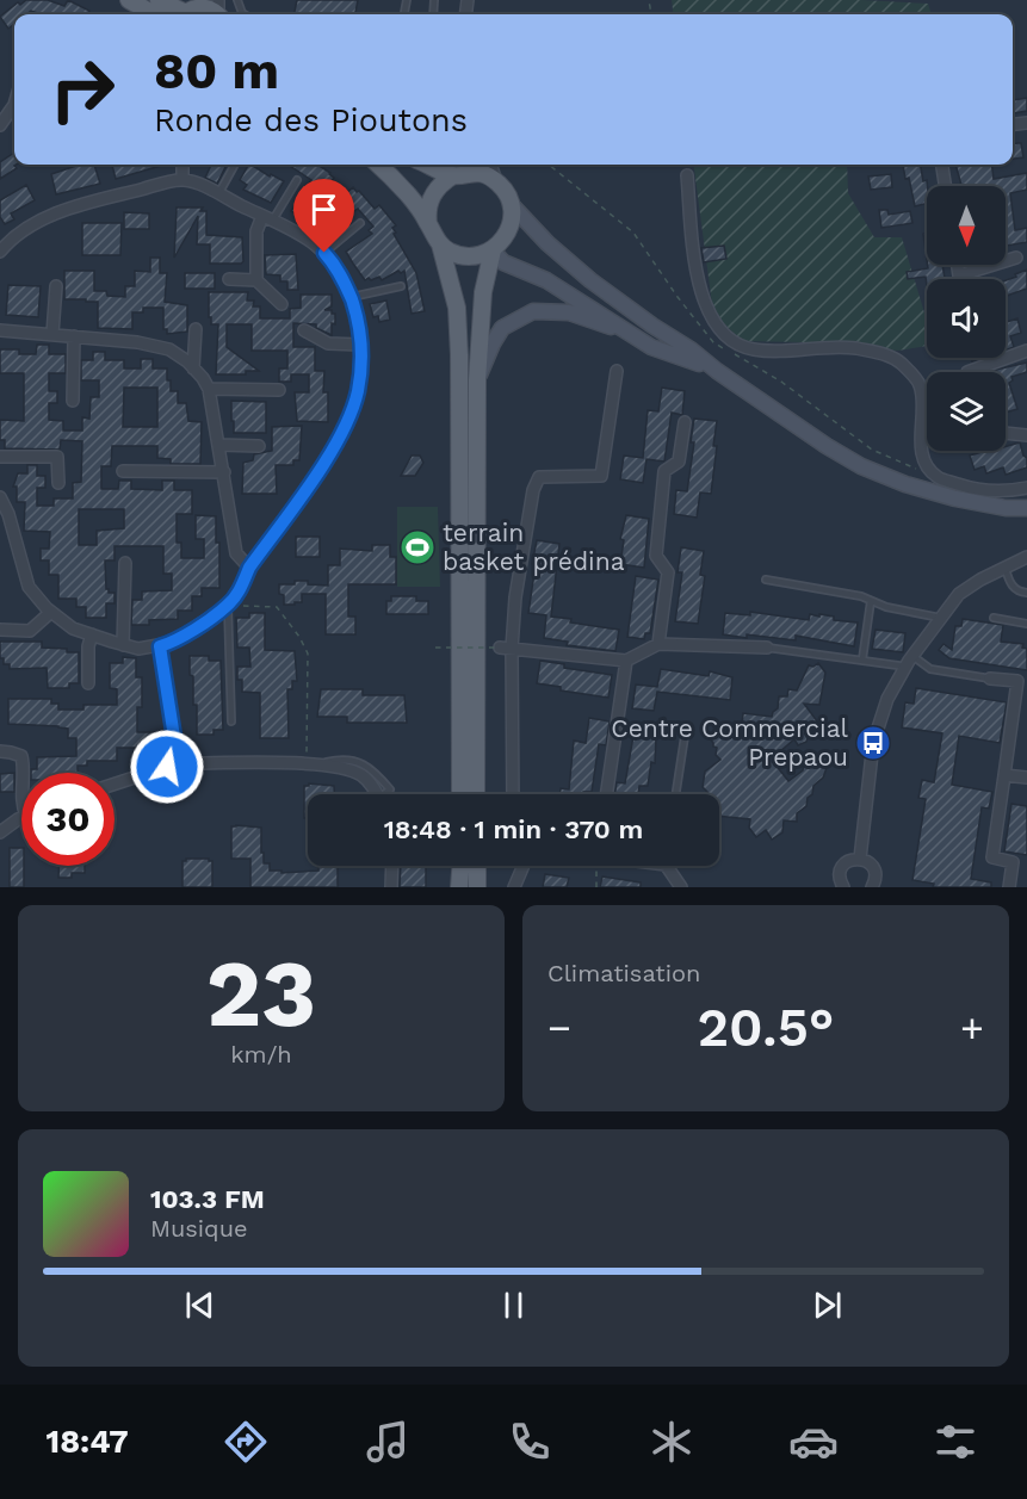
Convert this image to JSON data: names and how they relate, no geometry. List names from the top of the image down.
{
  "places": {
    "sports": ["terrain basket prédina"],
    "bus stop": ["Centre Commercial Prepaou"]
  },
  "north": "bottom",
  "page": {
    "turn": ["80 m", "Ronde des Pioutons"],
    "limit": "30",
    "trip": "18:48 · 1 min · 370 m",
    "tile": [
      ["23", "km/h"],
      "Climatisation"
    ],
    "heat": ["−", "20.5°", "+"],
    "song": ["103.3 FM", "Musique"],
    "tabs": "18:47"
  }
}
